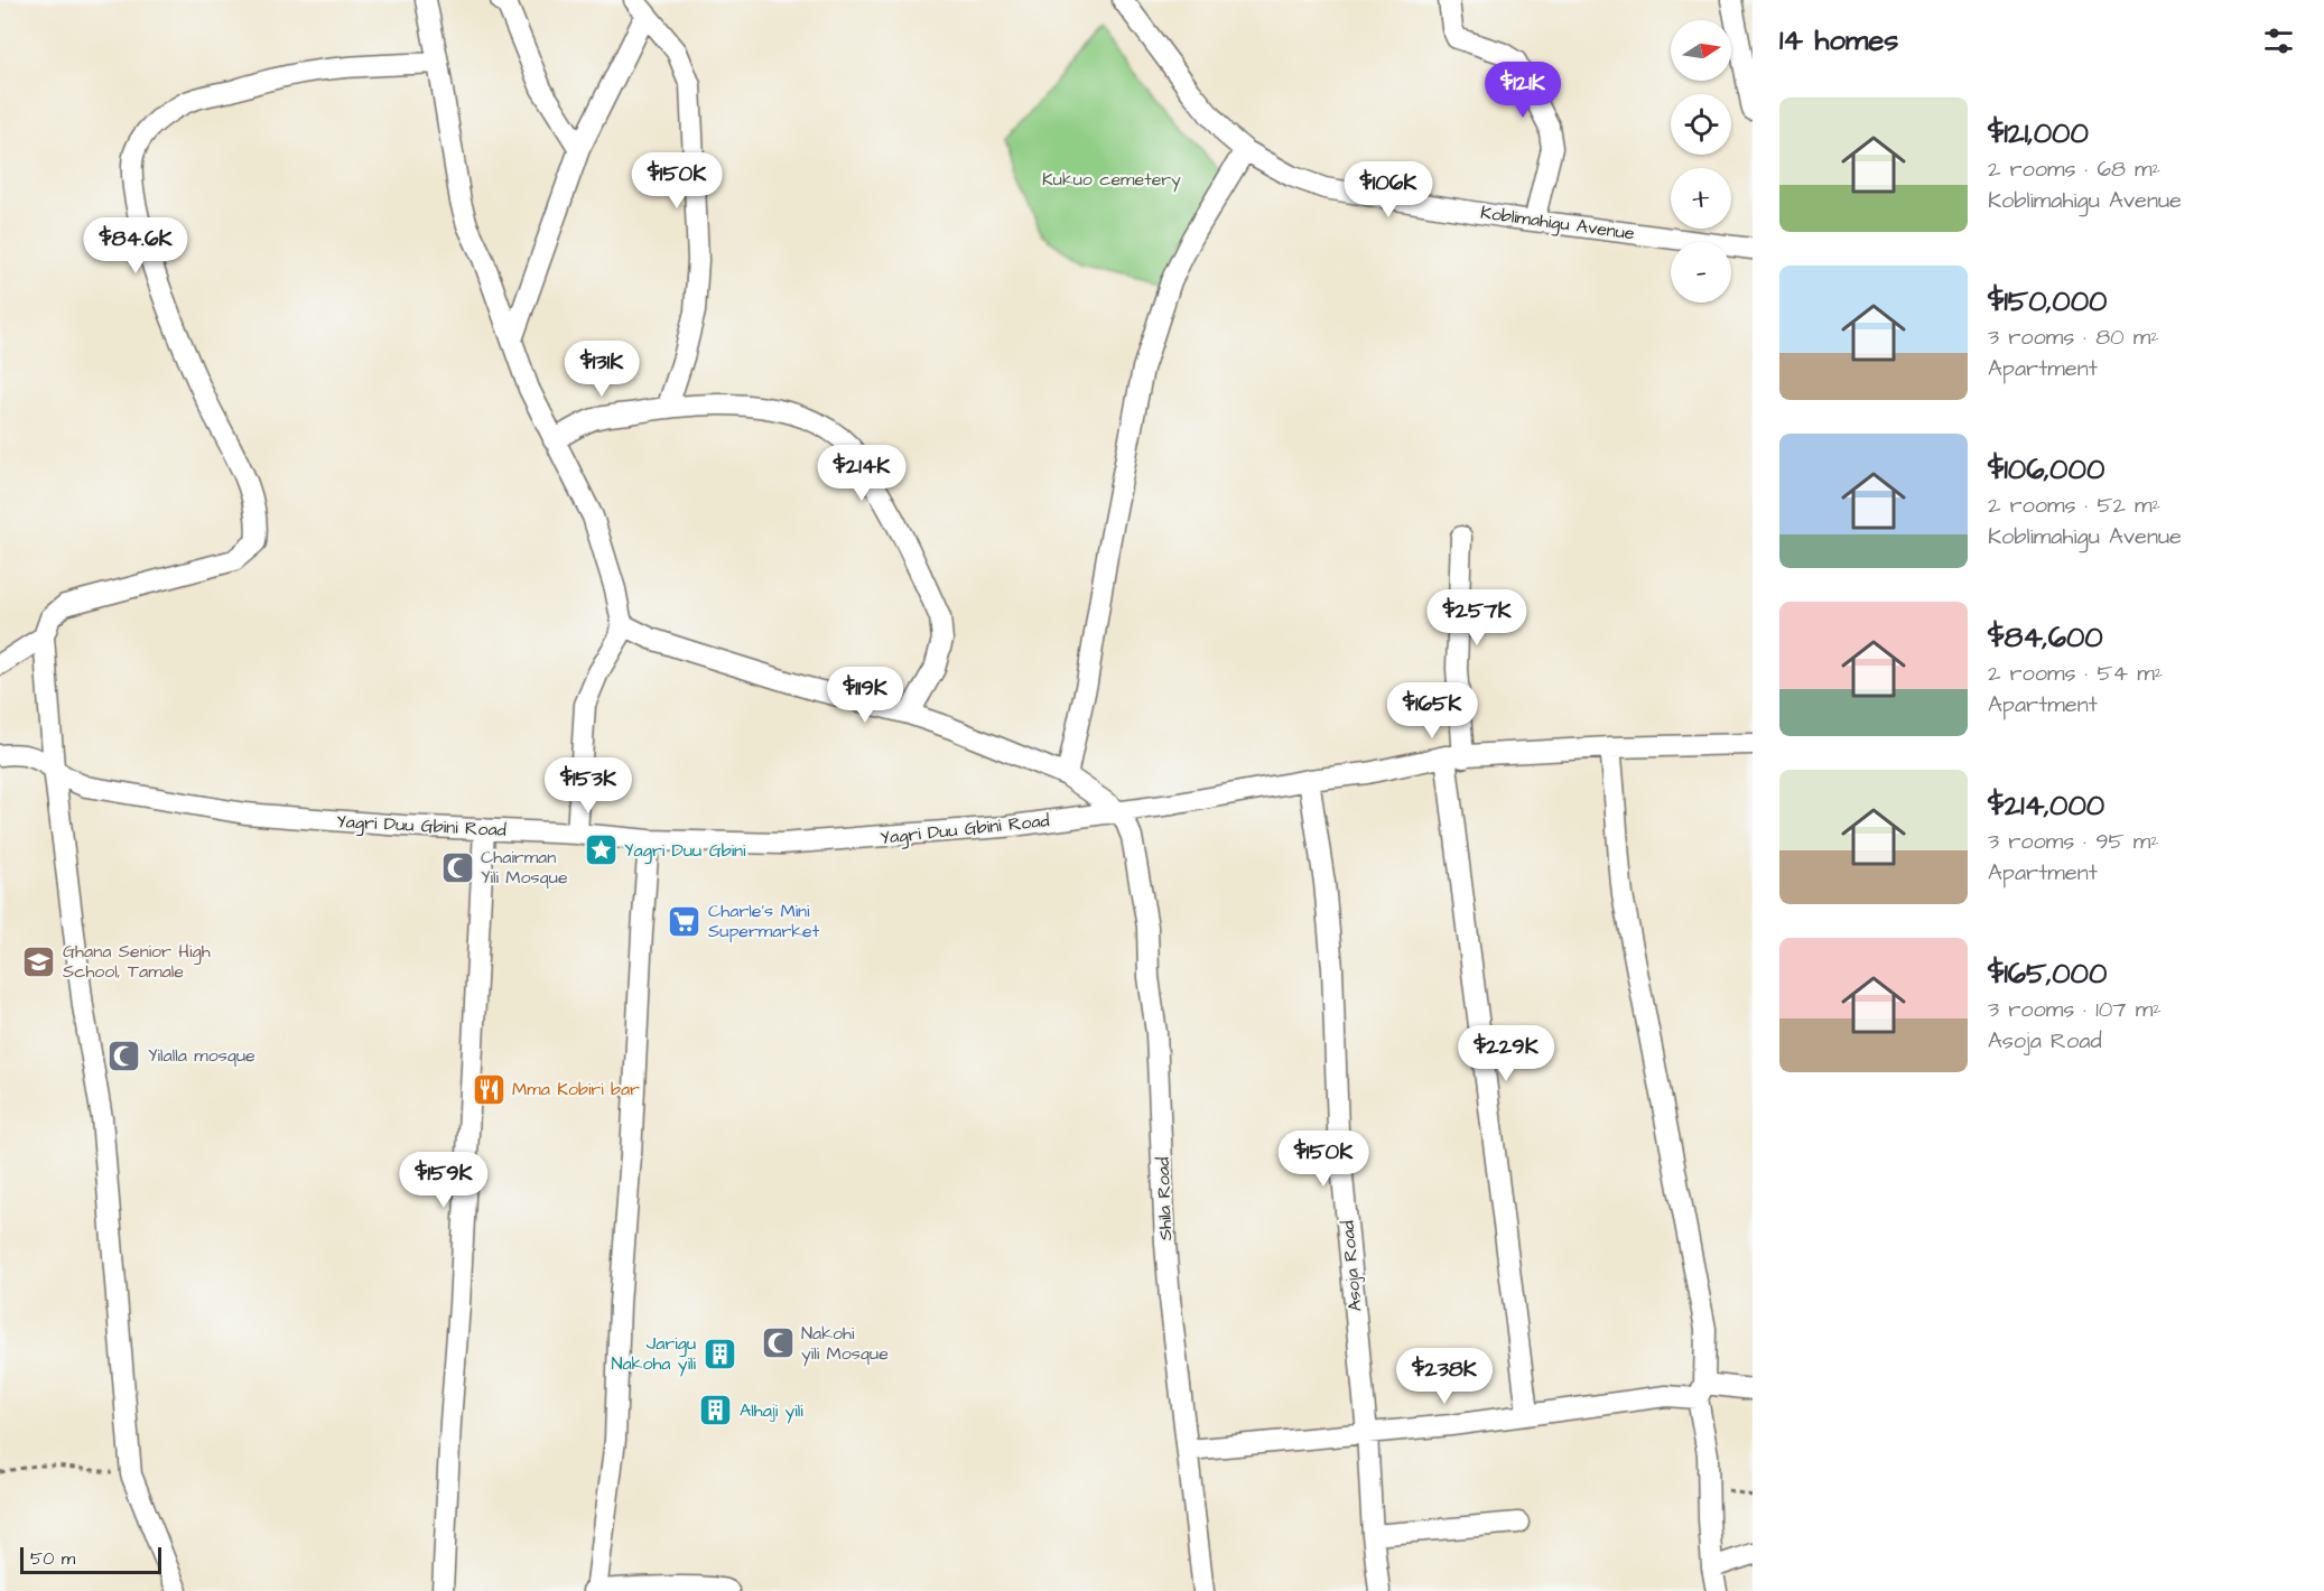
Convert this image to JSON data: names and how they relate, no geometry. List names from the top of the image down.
{
  "streets": {
    "street": [
      "Koblimahigu Avenue",
      "Yagri Duu Gbini Road",
      "Shila Road",
      "Asoja Road"
    ]
  },
  "crossings": [
    ["Yagri Duu Gbini Road", "Shila Road"],
    ["Yagri Duu Gbini Road", "Asoja Road"]
  ],
  "parks": ["Kukuo cemetery"],
  "places": {
    "place": ["Yagri Duu Gbini"],
    "mosque": ["Chairman Yili Mosque", "Yilalla mosque", "Nakohi yili Mosque"],
    "supermarket": ["Charle's Mini Supermarket"],
    "school or university": ["Ghana Senior High School, Tamale"],
    "restaurant": ["Mma Kobiri bar"],
    "building": ["Jarigu Nakoha yili", "Alhaji yili"]
  },
  "scale_bar": "50 m",
  "north": "right",
  "page": {
    "heading": "14 homes",
    "map_buttons": ["+", "−"],
    "price": [
      "$121K",
      "$150K",
      "$106K",
      "$84.6K",
      "$131K",
      "$214K",
      "$257K",
      "$119K",
      "$165K",
      "$153K",
      "$229K",
      "$150K",
      "$159K",
      "$238K"
    ],
    "list": [
      {
        "name": "$121,000",
        "note": "2 rooms · 68 m² · Koblimahigu Avenue"
      },
      {
        "name": "$150,000",
        "note": "3 rooms · 80 m² · Apartment"
      },
      {
        "name": "$106,000",
        "note": "2 rooms · 52 m² · Koblimahigu Avenue"
      },
      {
        "name": "$84,600",
        "note": "2 rooms · 54 m² · Apartment"
      },
      {
        "name": "$214,000",
        "note": "3 rooms · 95 m² · Apartment"
      },
      {
        "name": "$165,000",
        "note": "3 rooms · 107 m² · Asoja Road"
      }
    ],
    "scale": "50 m"
  }
}
